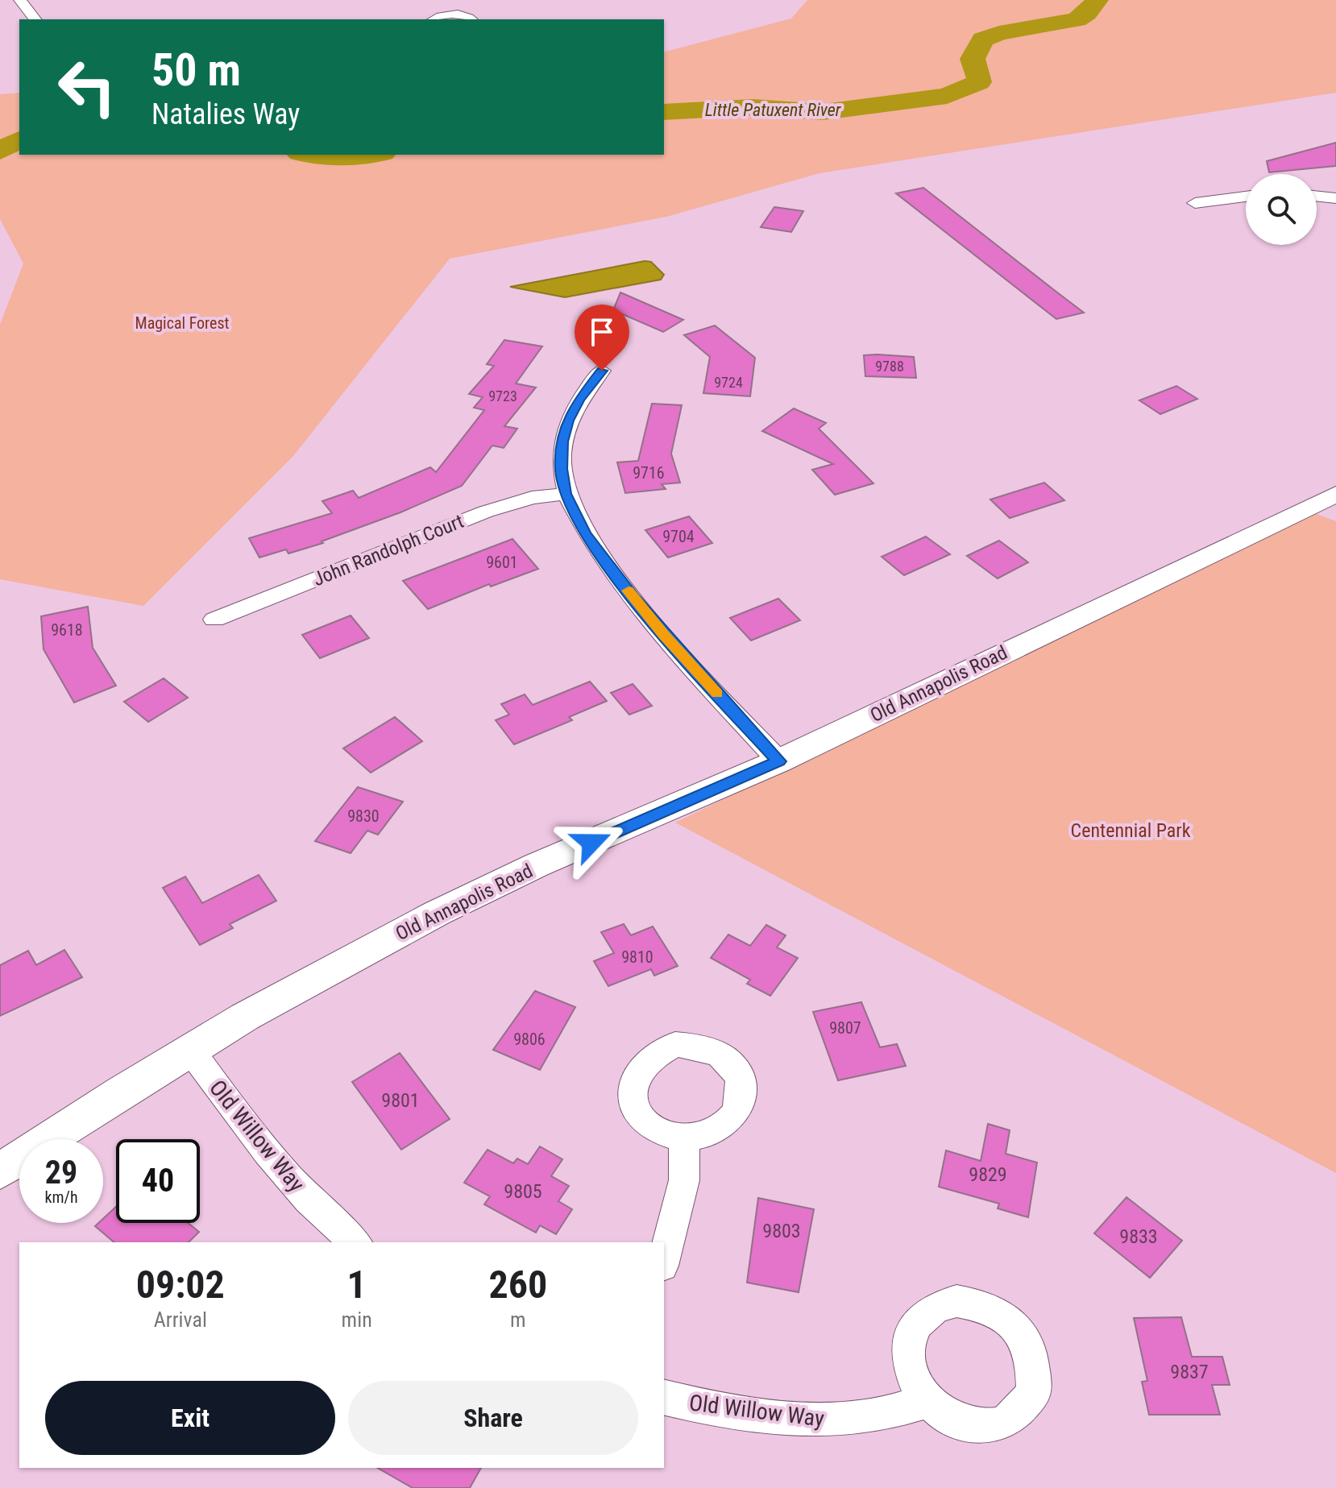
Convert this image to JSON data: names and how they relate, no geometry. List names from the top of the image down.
{
  "streets": {
    "street": ["John Randolph Court", "Old Annapolis Road", "Old Willow Way"]
  },
  "crossings": [
    ["Old Annapolis Road", "Old Willow Way"]
  ],
  "water": ["Little Patuxent River"],
  "parks": ["Magical Forest", "Centennial Park"],
  "house_numbers": [
    "9788",
    "9724",
    "9723",
    "9716",
    "9704",
    "9601",
    "9618",
    "9830",
    "9810",
    "9807",
    "9806",
    "9801",
    "9829",
    "9805",
    "9803",
    "9833",
    "9837"
  ],
  "page": {
    "turn": ["50 m", "Natalies Way"],
    "speed": "29 km/h",
    "limit": "40",
    "eta": [
      "09:02",
      "Arrival",
      "1",
      "min",
      "260",
      "m"
    ],
    "buttons": ["Exit", "Share"]
  }
}
